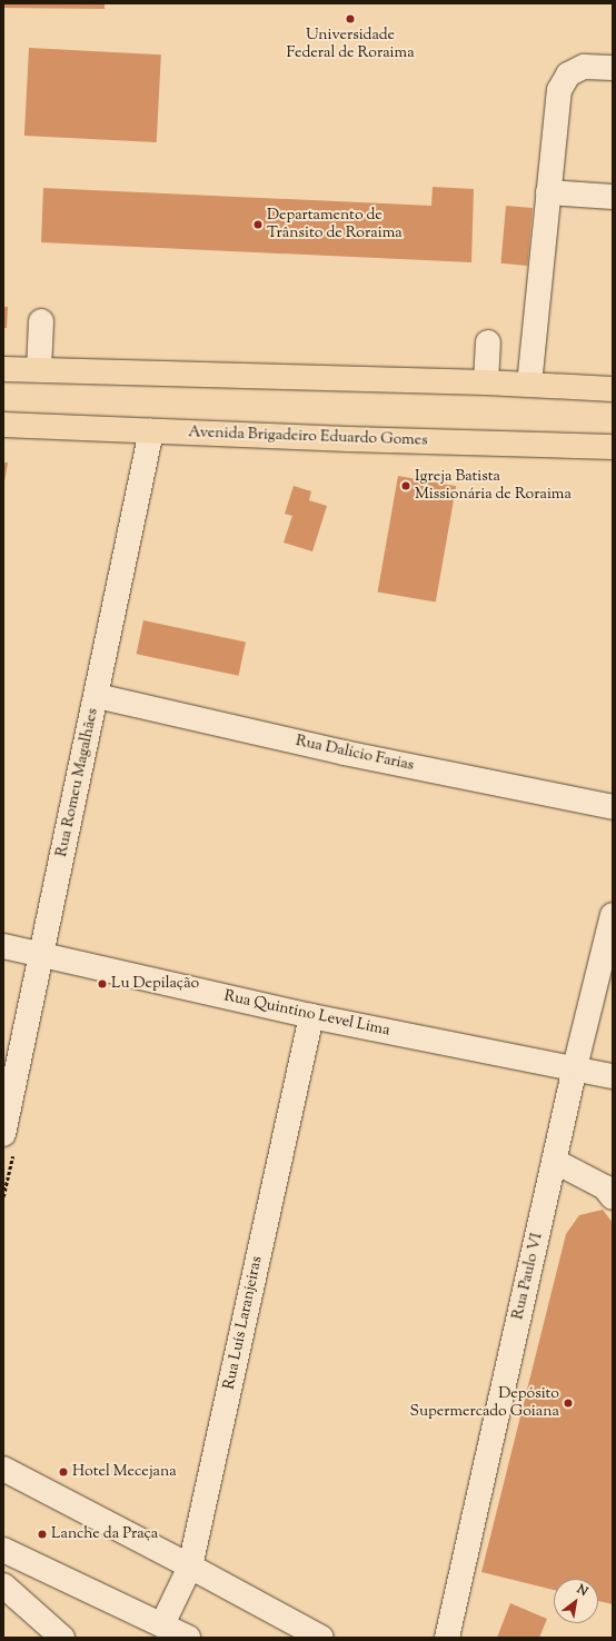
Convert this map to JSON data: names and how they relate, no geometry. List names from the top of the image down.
{
  "streets": {
    "main road": ["Avenida Brigadeiro Eduardo Gomes"],
    "street": [
      "Rua Dalício Farias",
      "Rua Romeu Magalhães",
      "Rua Quintino Level Lima",
      "Rua Paulo VI",
      "Rua Luís Laranjeiras"
    ]
  },
  "crossings": [
    ["Avenida Brigadeiro Eduardo Gomes", "Rua Romeu Magalhães"],
    ["Rua Dalício Farias", "Rua Romeu Magalhães"],
    ["Rua Romeu Magalhães", "Rua Quintino Level Lima"],
    ["Rua Quintino Level Lima", "Rua Paulo VI"],
    ["Rua Quintino Level Lima", "Rua Luís Laranjeiras"]
  ],
  "places": [
    "Universidade Federal de Roraima",
    "Departamento de Trânsito de Roraima",
    "Igreja Batista Missionária de Roraima",
    "Lu Depilação",
    "Depósito Supermercado Goiana",
    "Hotel Mecejana",
    "Lanche da Praça"
  ],
  "north": "top right"
}
